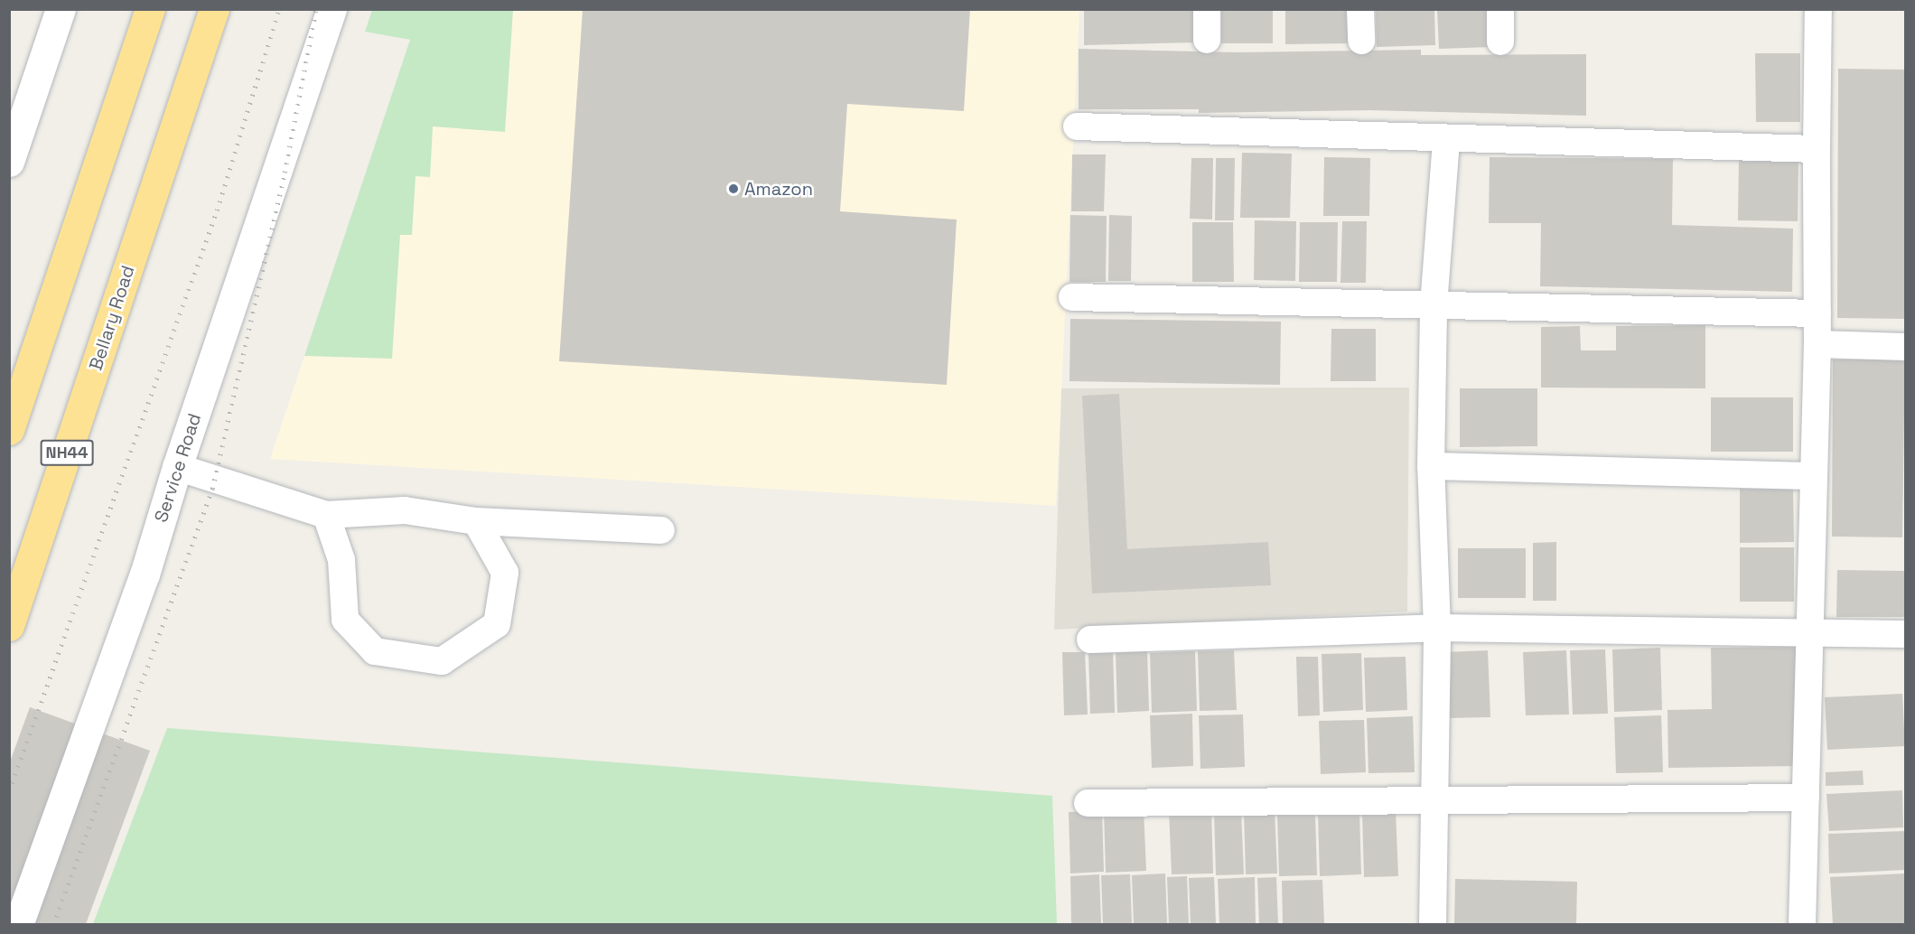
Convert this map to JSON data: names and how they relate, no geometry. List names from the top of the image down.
{
  "streets": {
    "highway": ["Bellary Road", "NH44"],
    "main road": ["Service Road"]
  },
  "places": ["Amazon"]
}
